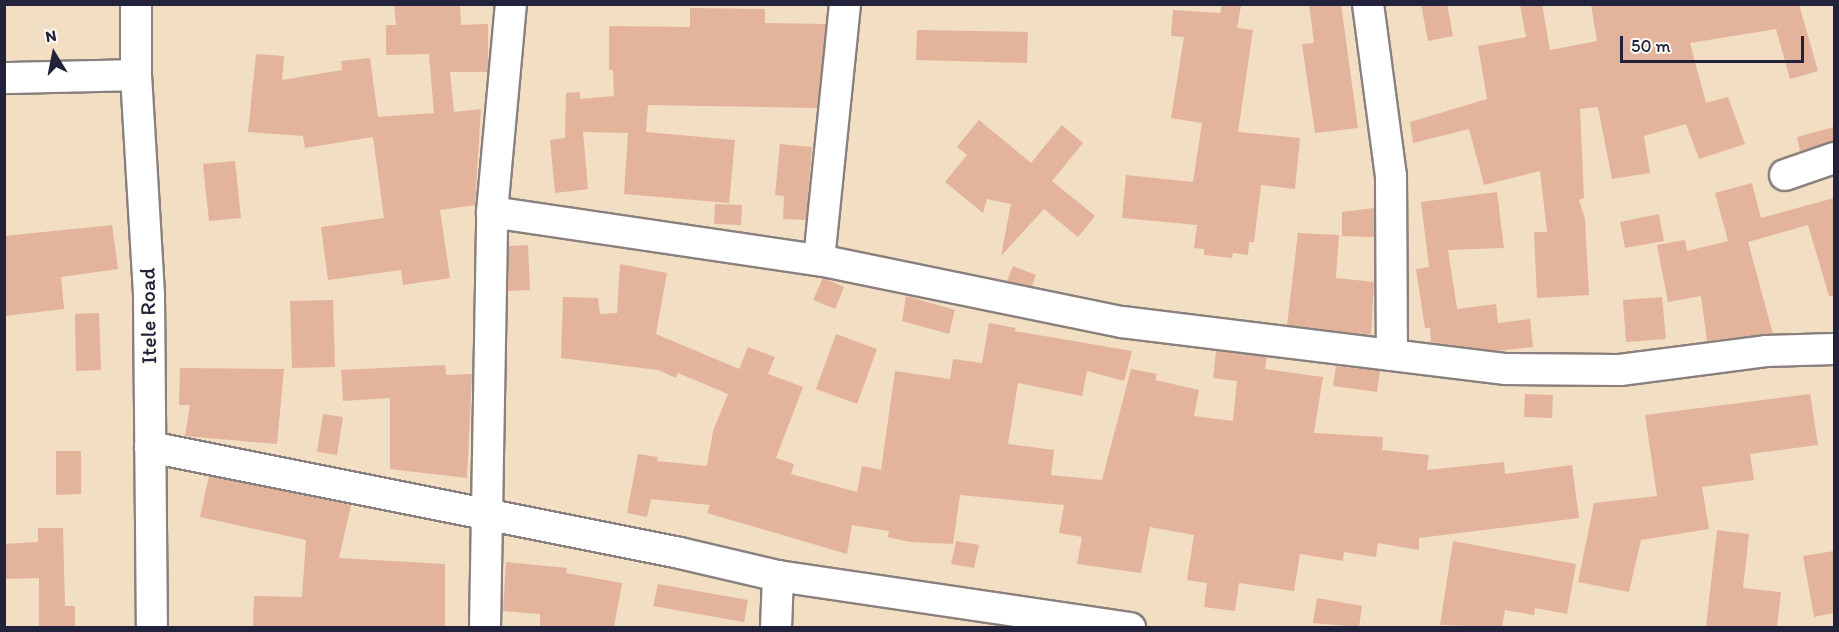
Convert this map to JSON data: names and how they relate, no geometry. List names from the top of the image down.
{
  "streets": {
    "street": ["Itele Road"]
  },
  "scale_bar": "50 m",
  "north": "top"
}
